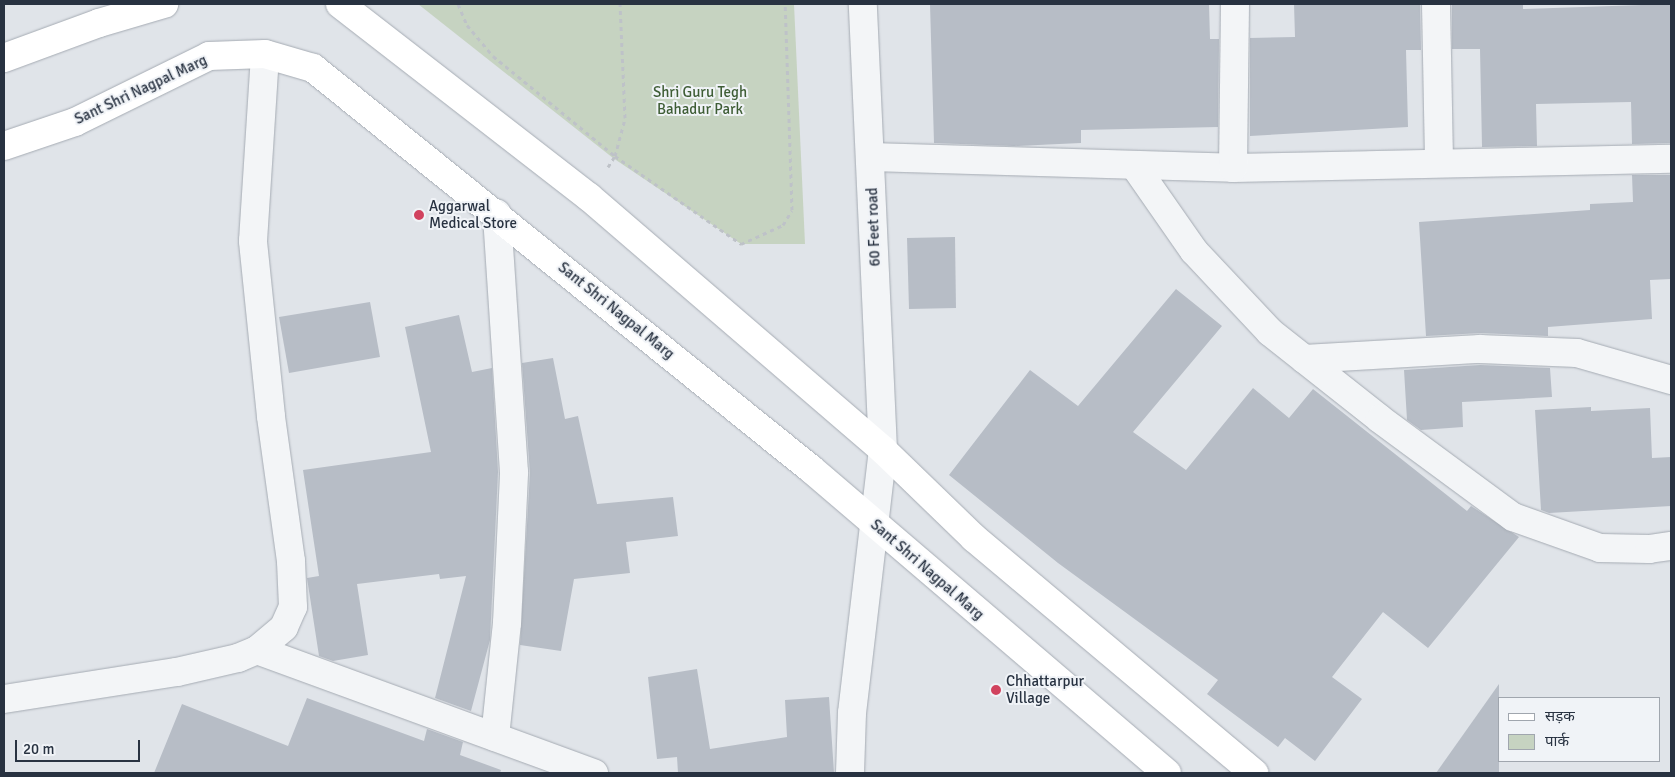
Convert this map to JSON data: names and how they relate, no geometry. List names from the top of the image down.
{
  "streets": {
    "main road": ["Sant Shri Nagpal Marg"],
    "street": ["60 Feet road"]
  },
  "crossings": [
    ["Sant Shri Nagpal Marg", "60 Feet road"]
  ],
  "parks": ["Shri Guru Tegh Bahadur Park"],
  "places": ["Aggarwal Medical Store", "Chhattarpur Village"],
  "legend": ["सड़क", "पार्क"],
  "scale_bar": "20 m"
}
